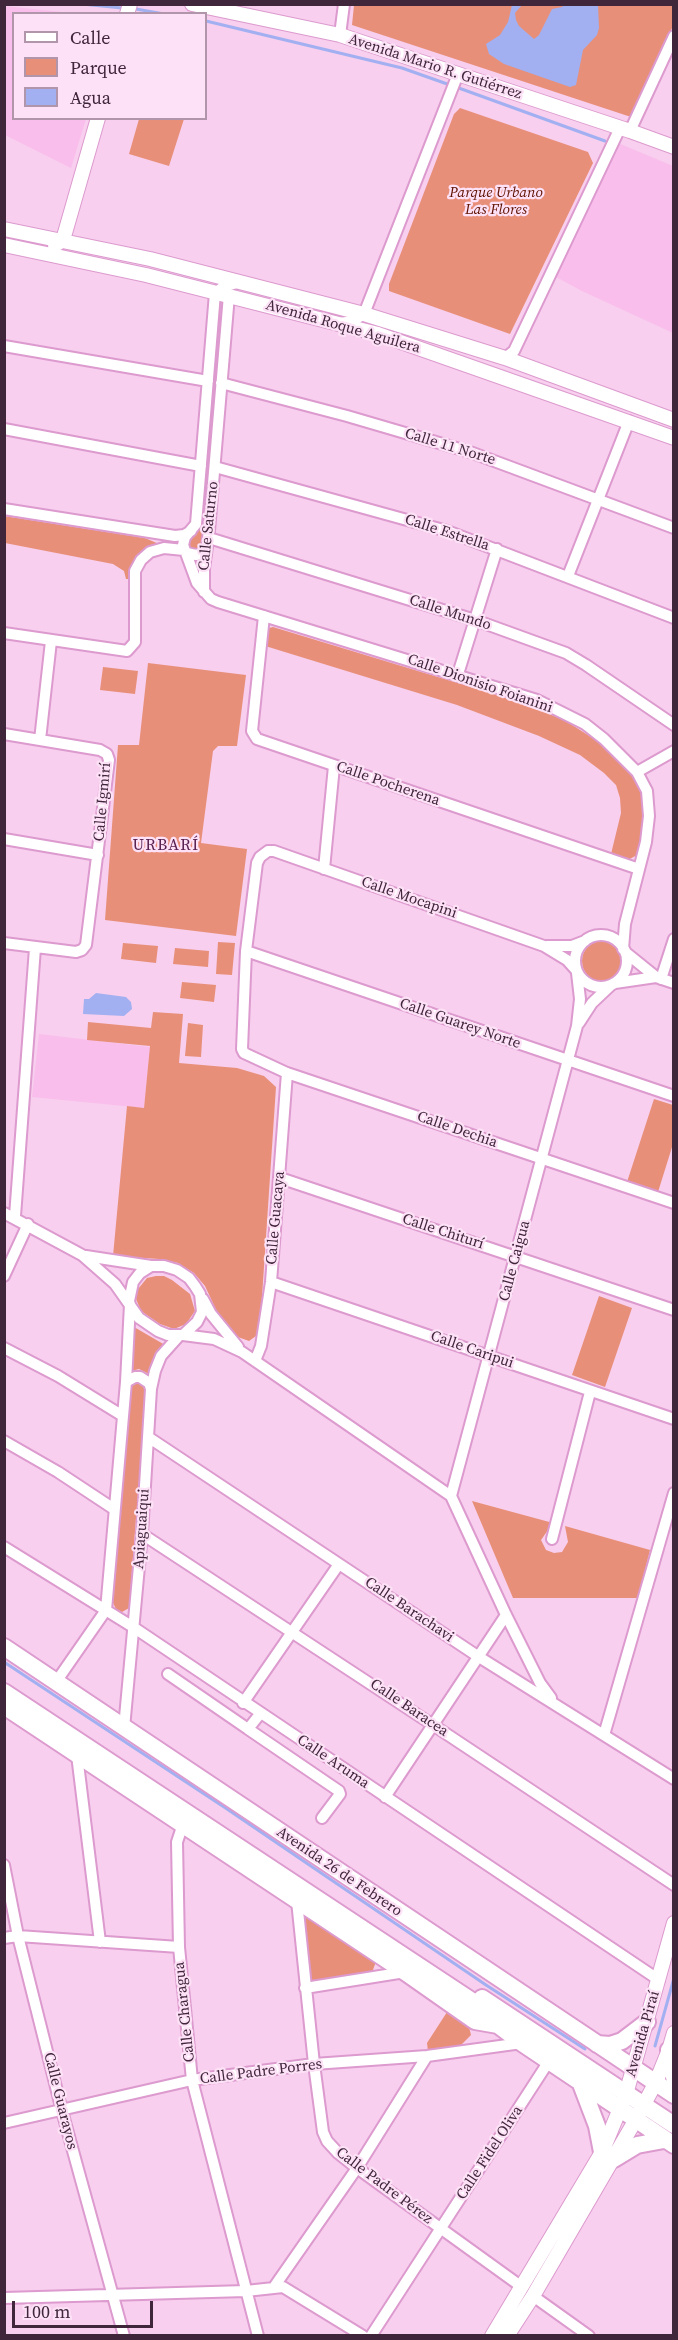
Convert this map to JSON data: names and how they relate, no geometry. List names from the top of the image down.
{
  "streets": {
    "main road": [
      "Avenida Mario R. Gutiérrez",
      "Avenida Roque Aguilera",
      "Avenida 26 de Febrero",
      "Avenida Piraí"
    ],
    "street": [
      "Calle 11 Norte",
      "Calle Saturno",
      "Calle Estrella",
      "Calle Mundo",
      "Calle Dionisio Foianini",
      "Calle Pocherena",
      "Calle Igmirí",
      "Calle Mocapini",
      "Calle Guarey Norte",
      "Calle Dechia",
      "Calle Guacaya",
      "Calle Chiturí",
      "Calle Caigua",
      "Calle Caripui",
      "Apiaguaiqui",
      "Calle Barachavi",
      "Calle Baracea",
      "Calle Aruma",
      "Calle Charagua",
      "Calle Padre Porres",
      "Calle Guarayos",
      "Calle Fidel Oliva",
      "Calle Padre Pérez"
    ]
  },
  "crossings": [
    ["Avenida Roque Aguilera", "Calle Saturno"],
    ["Calle 11 Norte", "Calle Saturno"],
    ["Calle Saturno", "Calle Estrella"],
    ["Calle Saturno", "Calle Mundo"],
    ["Calle Saturno", "Calle Dionisio Foianini"],
    ["Calle Dionisio Foianini", "Calle Pocherena"],
    ["Calle Dionisio Foianini", "Calle Mocapini"],
    ["Calle Dionisio Foianini", "Calle Caigua"],
    ["Calle Mocapini", "Calle Guarey Norte"],
    ["Calle Mocapini", "Calle Dechia"],
    ["Calle Mocapini", "Calle Caigua"],
    ["Calle Guarey Norte", "Calle Dechia"],
    ["Calle Guarey Norte", "Calle Caigua"],
    ["Calle Dechia", "Calle Guacaya"],
    ["Calle Dechia", "Calle Caigua"],
    ["Calle Guacaya", "Calle Chiturí"],
    ["Calle Guacaya", "Calle Caripui"],
    ["Calle Chiturí", "Calle Caigua"],
    ["Calle Caigua", "Calle Caripui"],
    ["Apiaguaiqui", "Calle Barachavi"],
    ["Apiaguaiqui", "Calle Baracea"],
    ["Apiaguaiqui", "Calle Aruma"],
    ["Apiaguaiqui", "Avenida 26 de Febrero"],
    ["Calle Aruma", "Avenida Piraí"],
    ["Avenida 26 de Febrero", "Avenida Piraí"],
    ["Calle Charagua", "Calle Padre Porres"],
    ["Calle Padre Porres", "Calle Guarayos"],
    ["Calle Padre Porres", "Calle Padre Pérez"],
    ["Calle Fidel Oliva", "Calle Padre Pérez"]
  ],
  "districts": ["URBARÍ"],
  "parks": ["Parque Urbano Las Flores"],
  "legend": ["Calle", "Parque", "Agua"],
  "scale_bar": "100 m"
}
